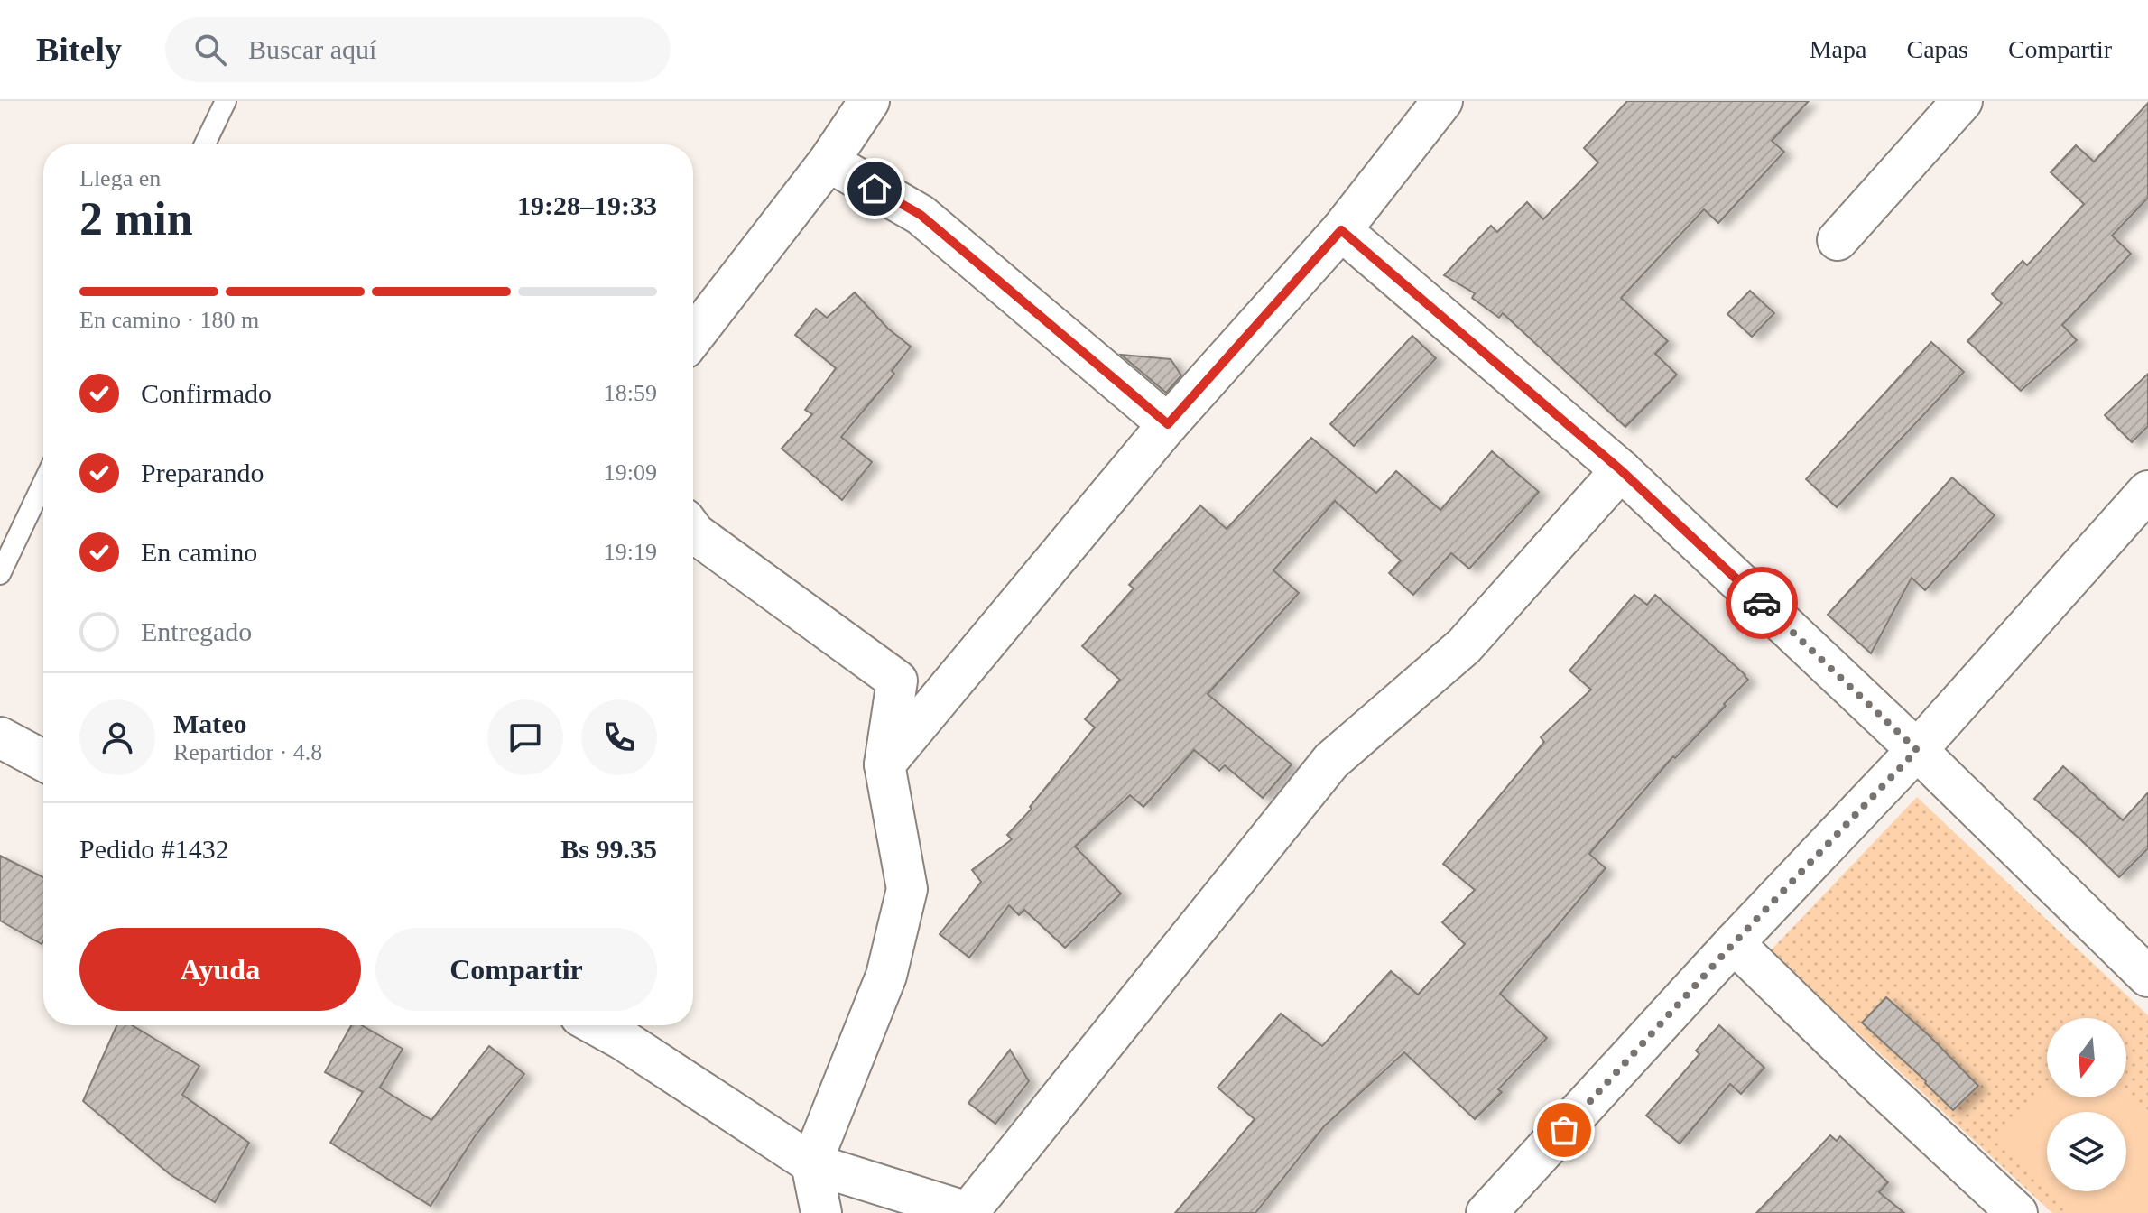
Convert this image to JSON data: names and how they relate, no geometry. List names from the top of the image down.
{
  "north": "bottom",
  "page": {
    "header": "Bitely",
    "search": "Buscar aquí",
    "nav": ["Mapa", "Capas", "Compartir"],
    "heading": ["2 min", "Llega en", "19:28–19:33"],
    "panel": [
      "Mateo",
      "Repartidor · 4.8",
      "Pedido #1432",
      "Bs 99.35"
    ],
    "bar": "En camino · 180 m",
    "list": [
      ["Confirmado", "18:59"],
      ["Preparando", "19:09"],
      ["En camino", "19:19"],
      "Entregado"
    ],
    "buttons": ["Ayuda", "Compartir"]
  }
}
